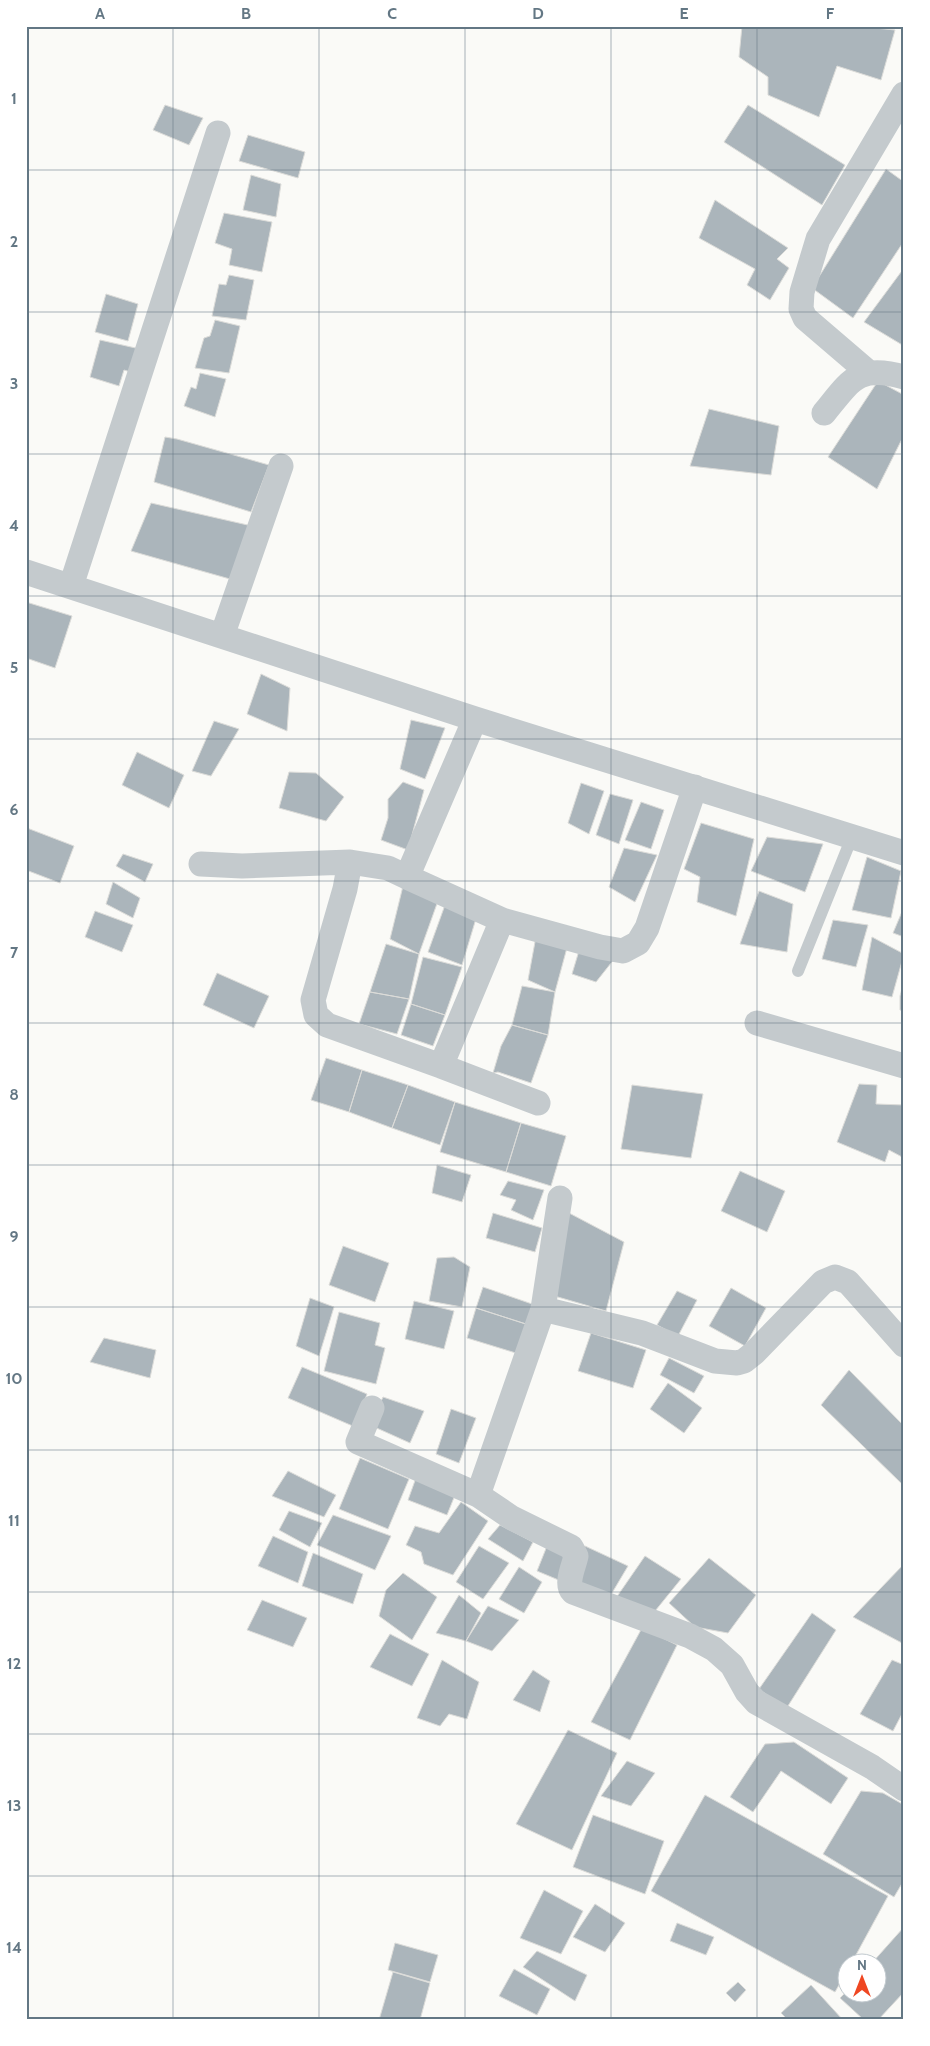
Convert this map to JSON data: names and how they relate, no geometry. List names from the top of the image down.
{
  "north": "top",
  "grid": {
    "columns": [
      "A",
      "B",
      "C",
      "D",
      "E",
      "F"
    ],
    "rows": [
      "1",
      "2",
      "3",
      "4",
      "5",
      "6",
      "7",
      "8",
      "9",
      "10",
      "11",
      "12",
      "13",
      "14"
    ]
  }
}
